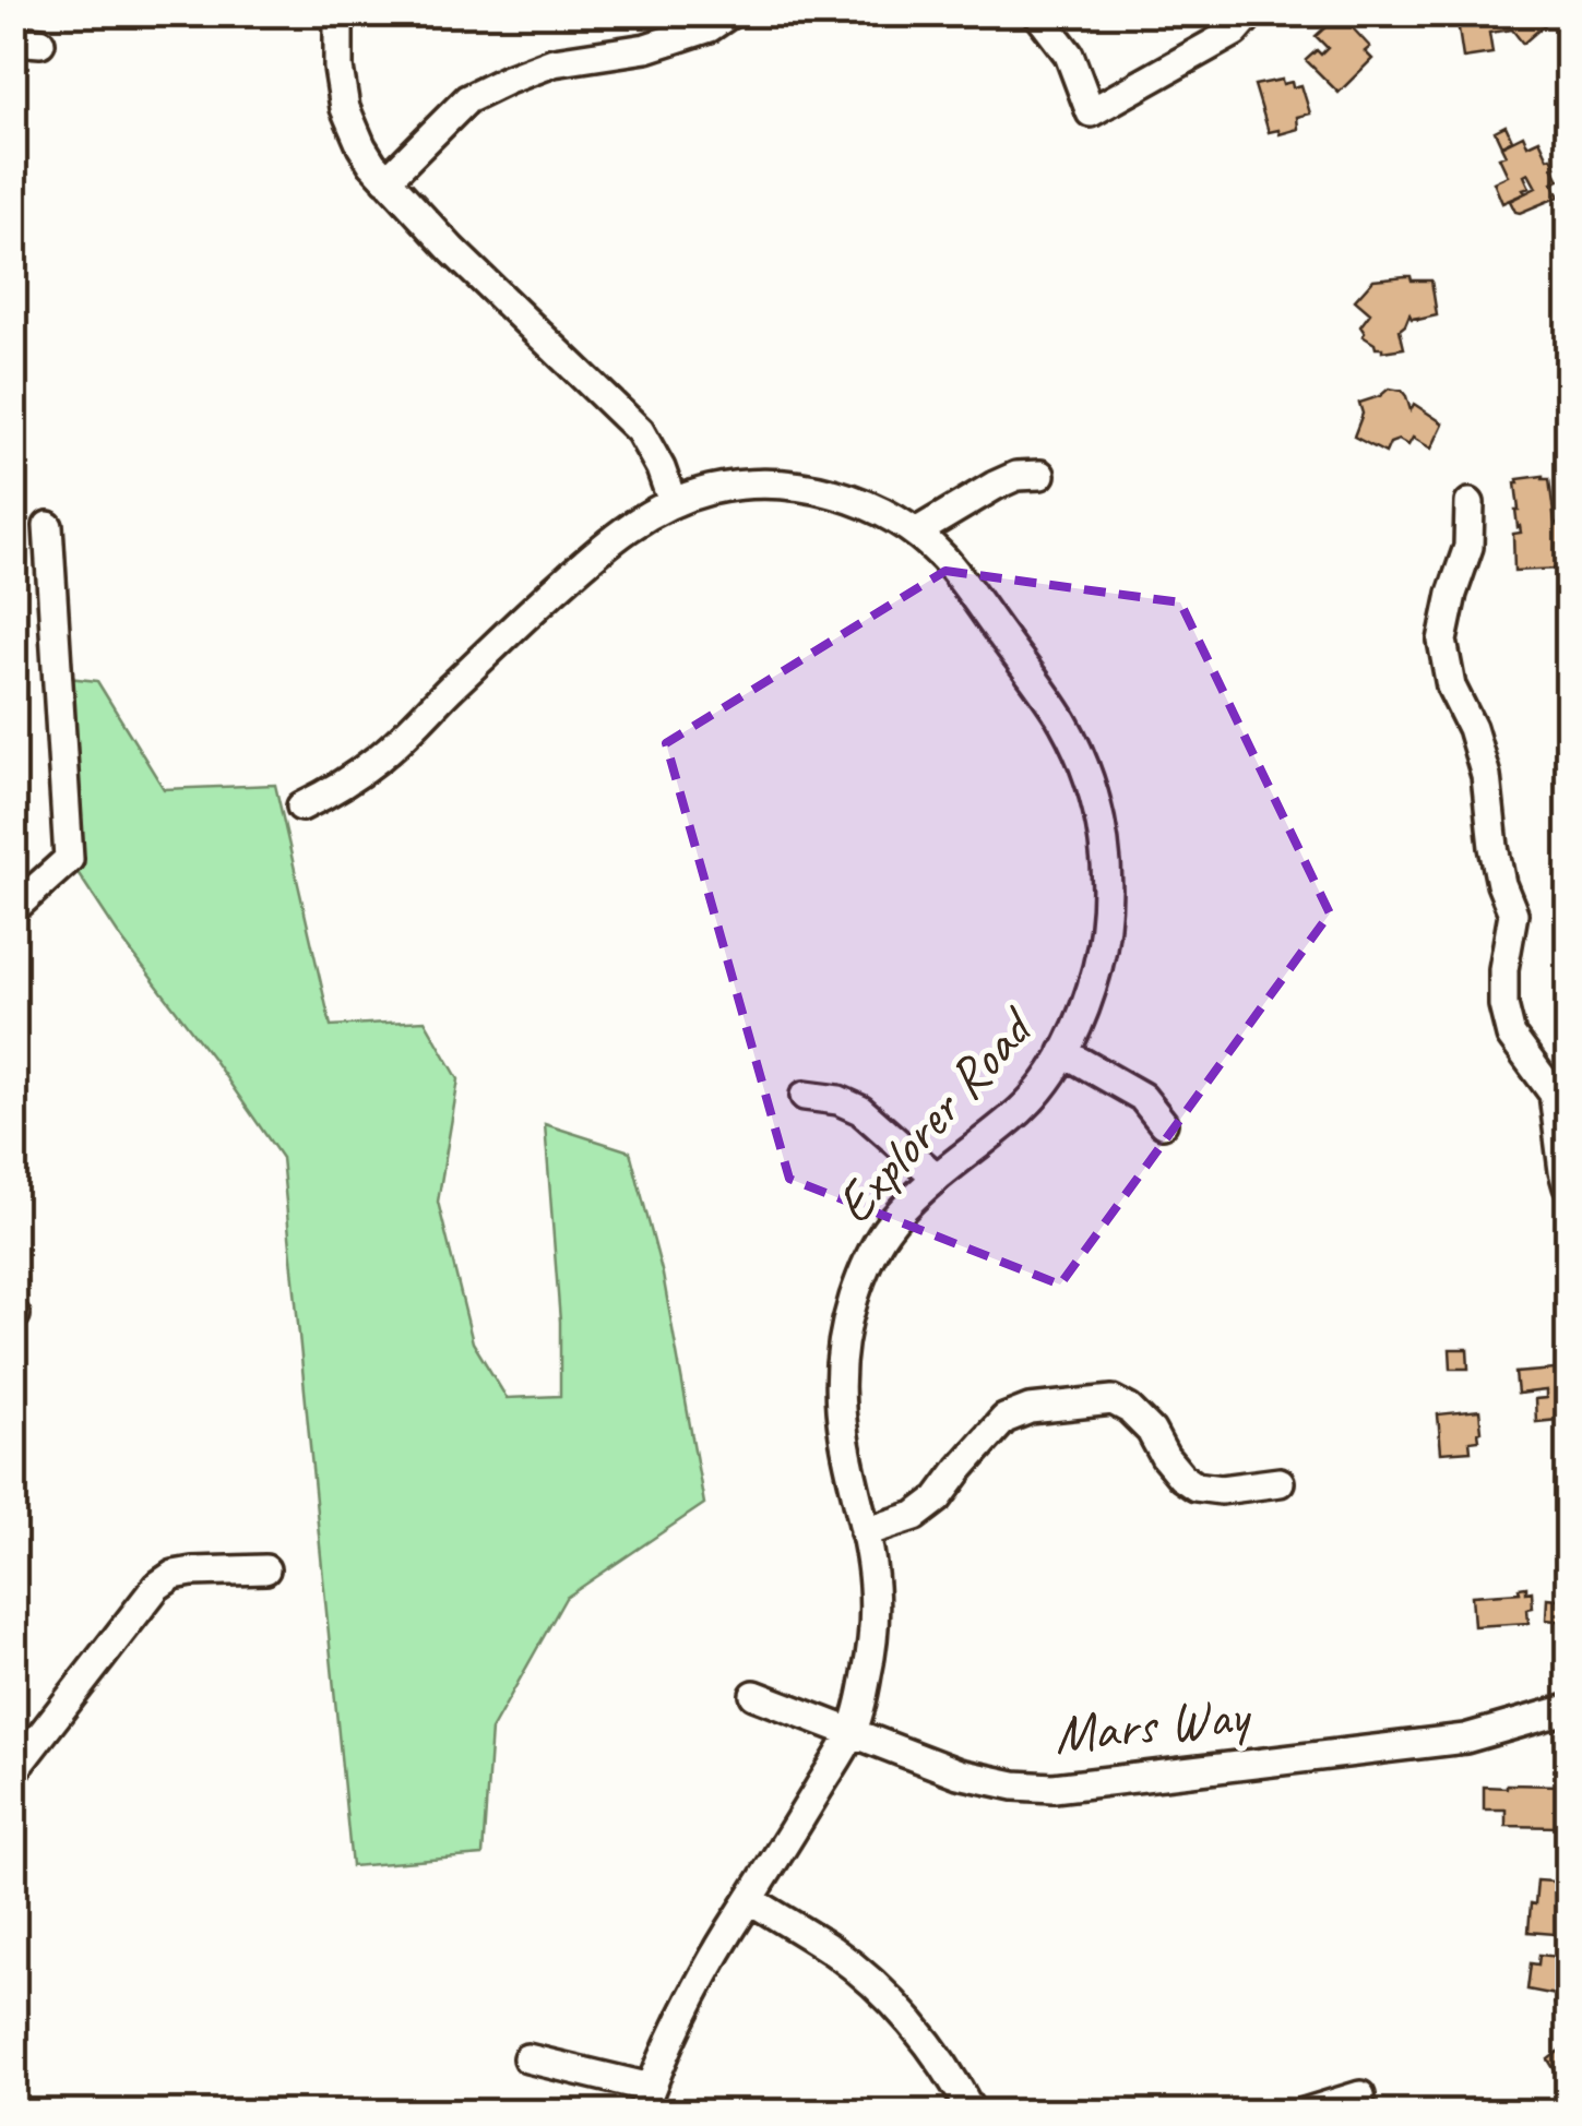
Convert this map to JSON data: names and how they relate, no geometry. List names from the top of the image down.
{
  "streets": {
    "street": ["Explorer Road", "Mars Way"]
  },
  "crossings": [
    ["Explorer Road", "Mars Way"]
  ]
}
